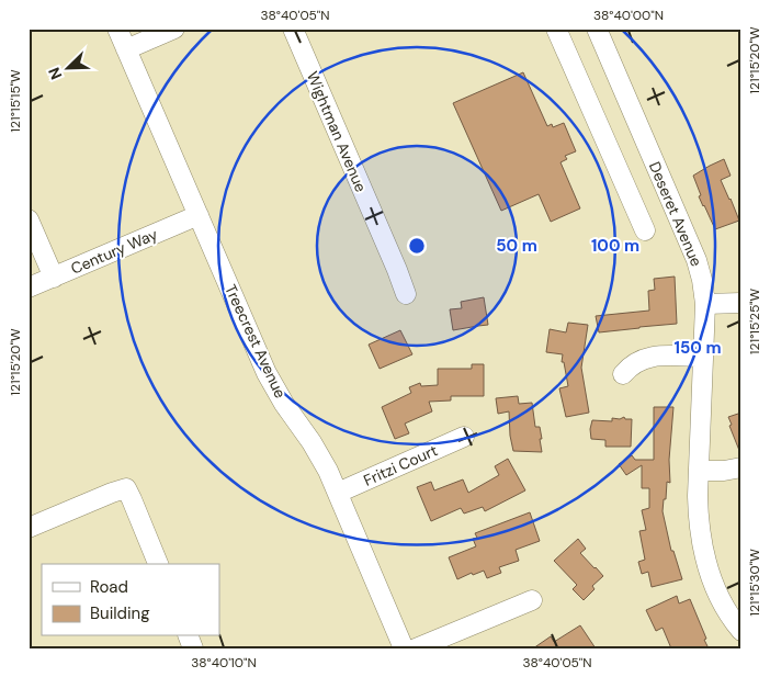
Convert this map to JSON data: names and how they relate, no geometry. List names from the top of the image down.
{
  "streets": {
    "street": [
      "Wightman Avenue",
      "Deseret Avenue",
      "Century Way",
      "Treecrest Avenue",
      "Fritzi Court"
    ]
  },
  "crossings": [
    ["Century Way", "Treecrest Avenue"],
    ["Treecrest Avenue", "Fritzi Court"]
  ],
  "legend": ["Road", "Building"],
  "north": "bottom left",
  "coordinates": [
    "38°40'05\"N",
    "38°40'00\"N",
    "121°15'20\"W",
    "121°15'15\"W",
    "121°15'25\"W",
    "121°15'30\"W",
    "38°40'10\"N"
  ],
  "rings": ["50 m", "100 m", "150 m"]
}
